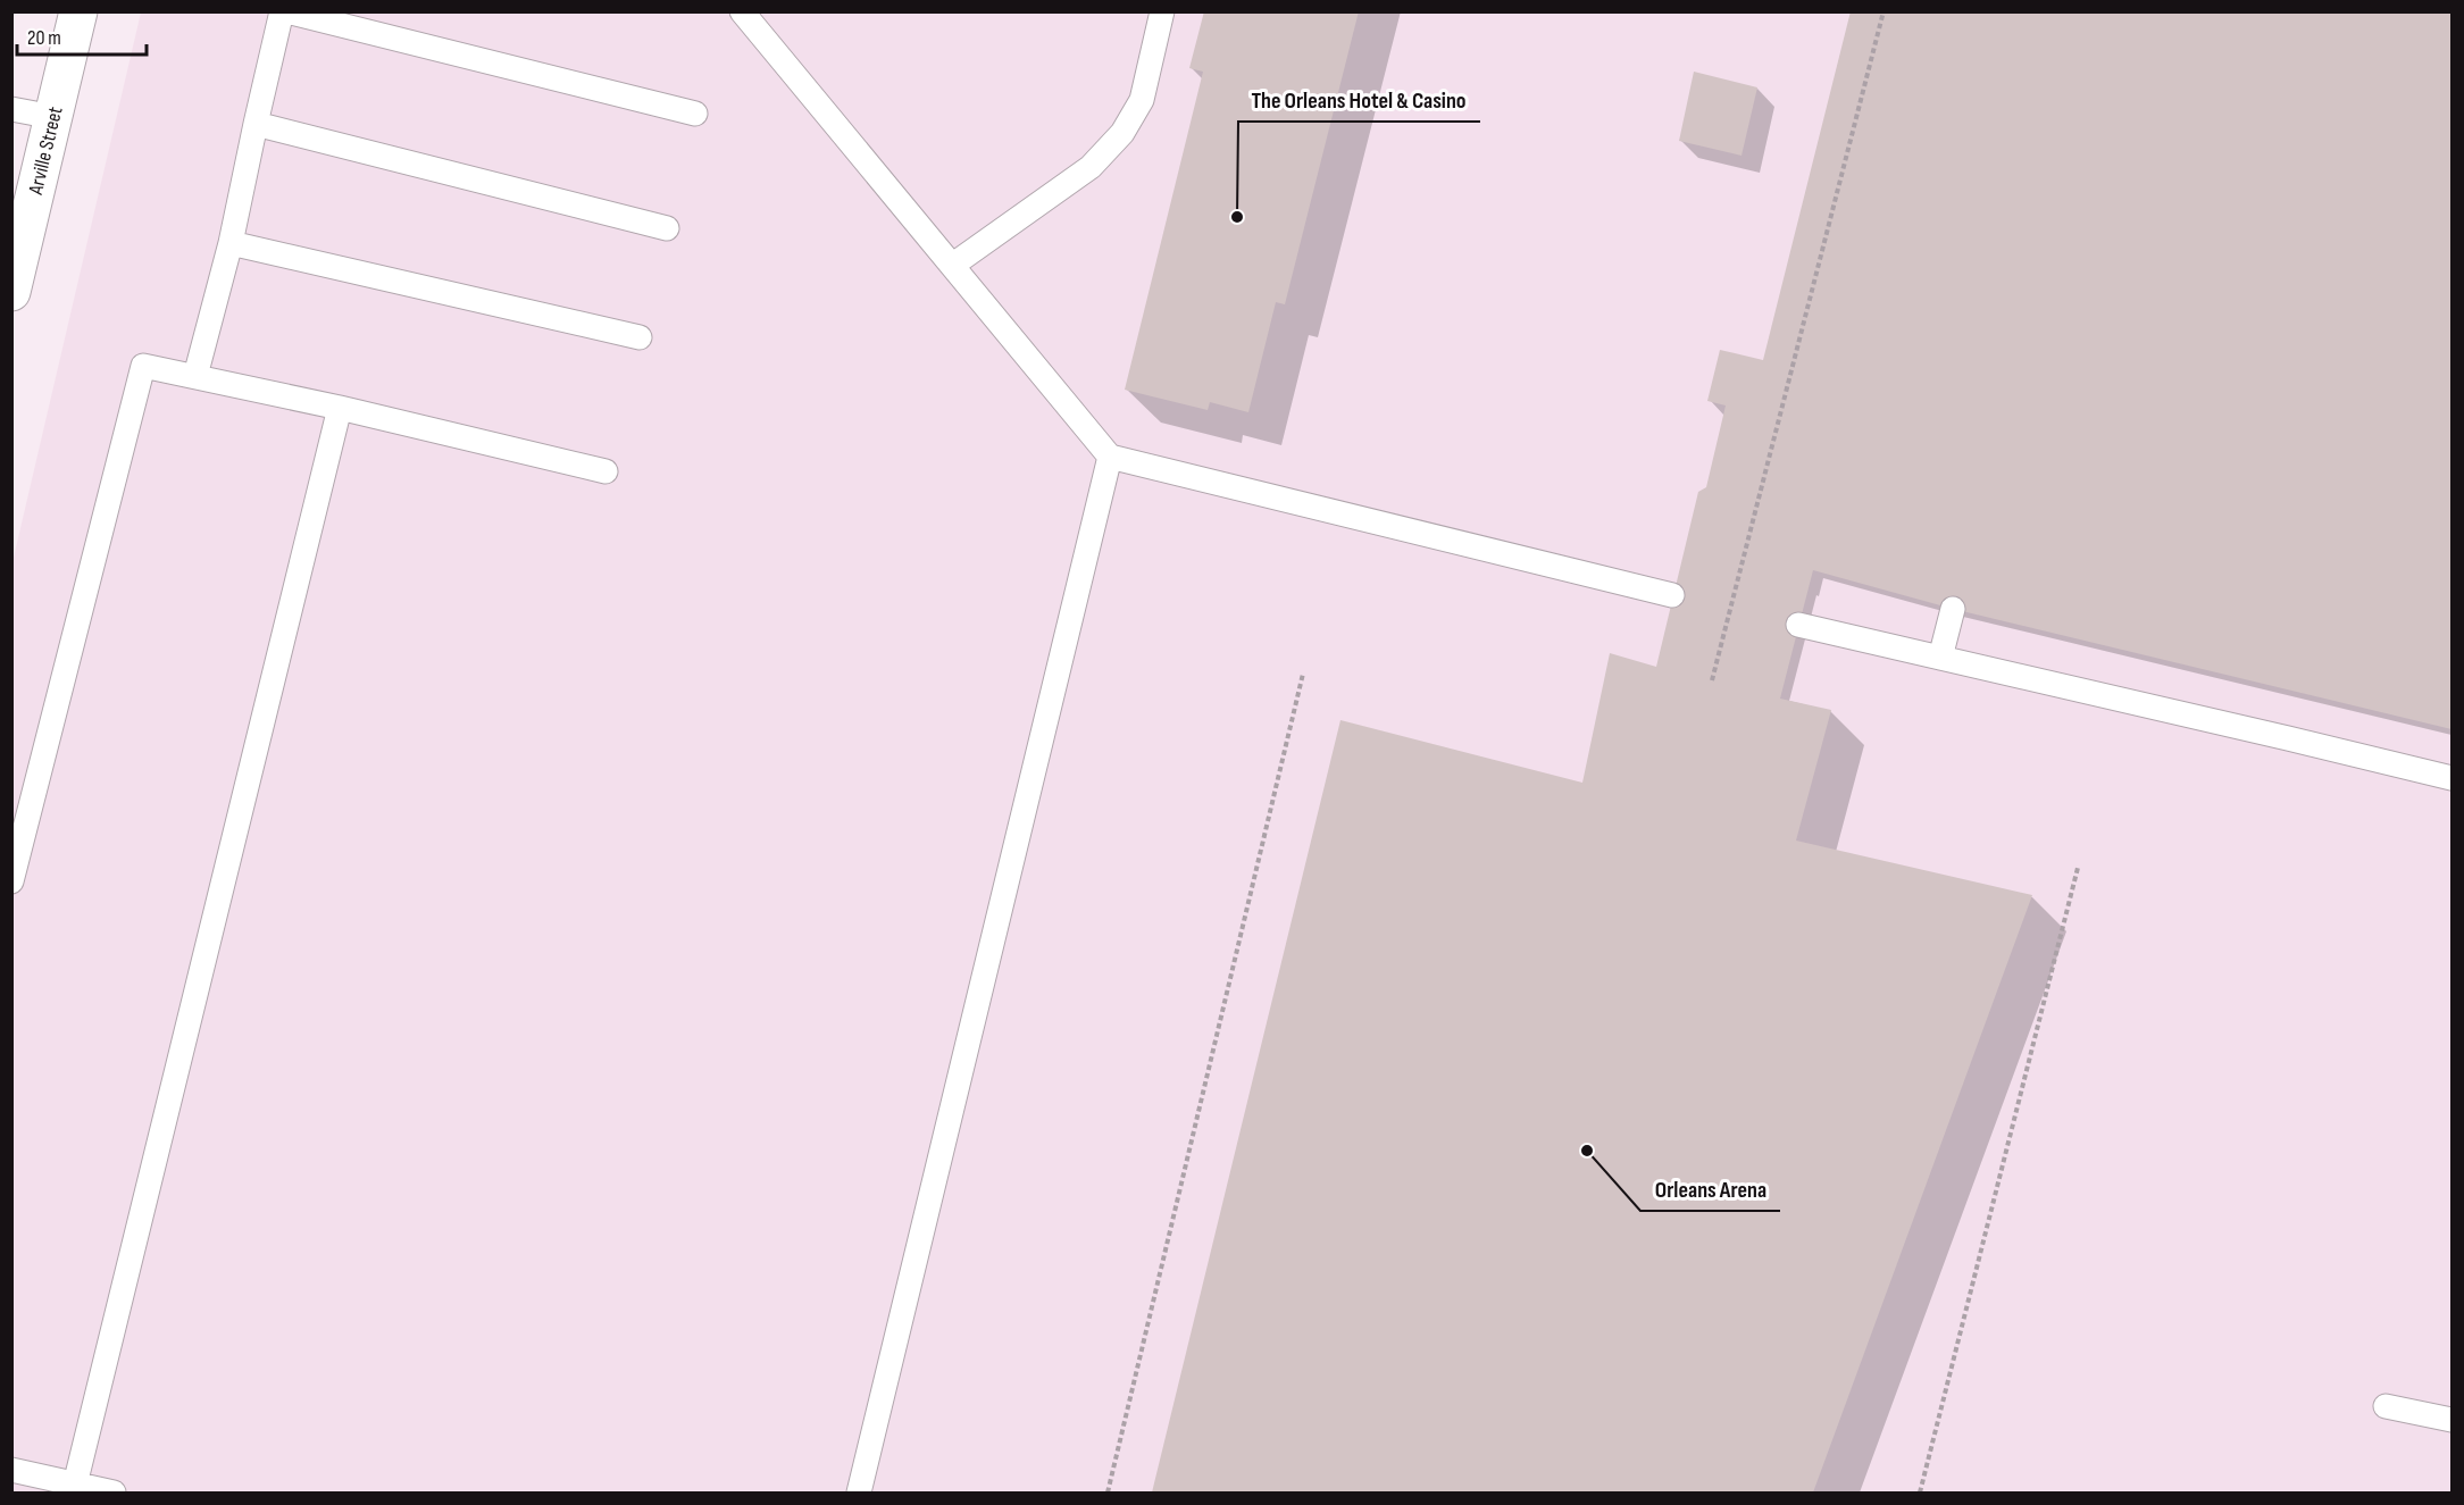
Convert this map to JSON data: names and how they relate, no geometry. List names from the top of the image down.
{
  "streets": {
    "main road": ["Arville Street"]
  },
  "places": ["The Orleans Hotel & Casino", "Orleans Arena"],
  "scale_bar": "20 m"
}
